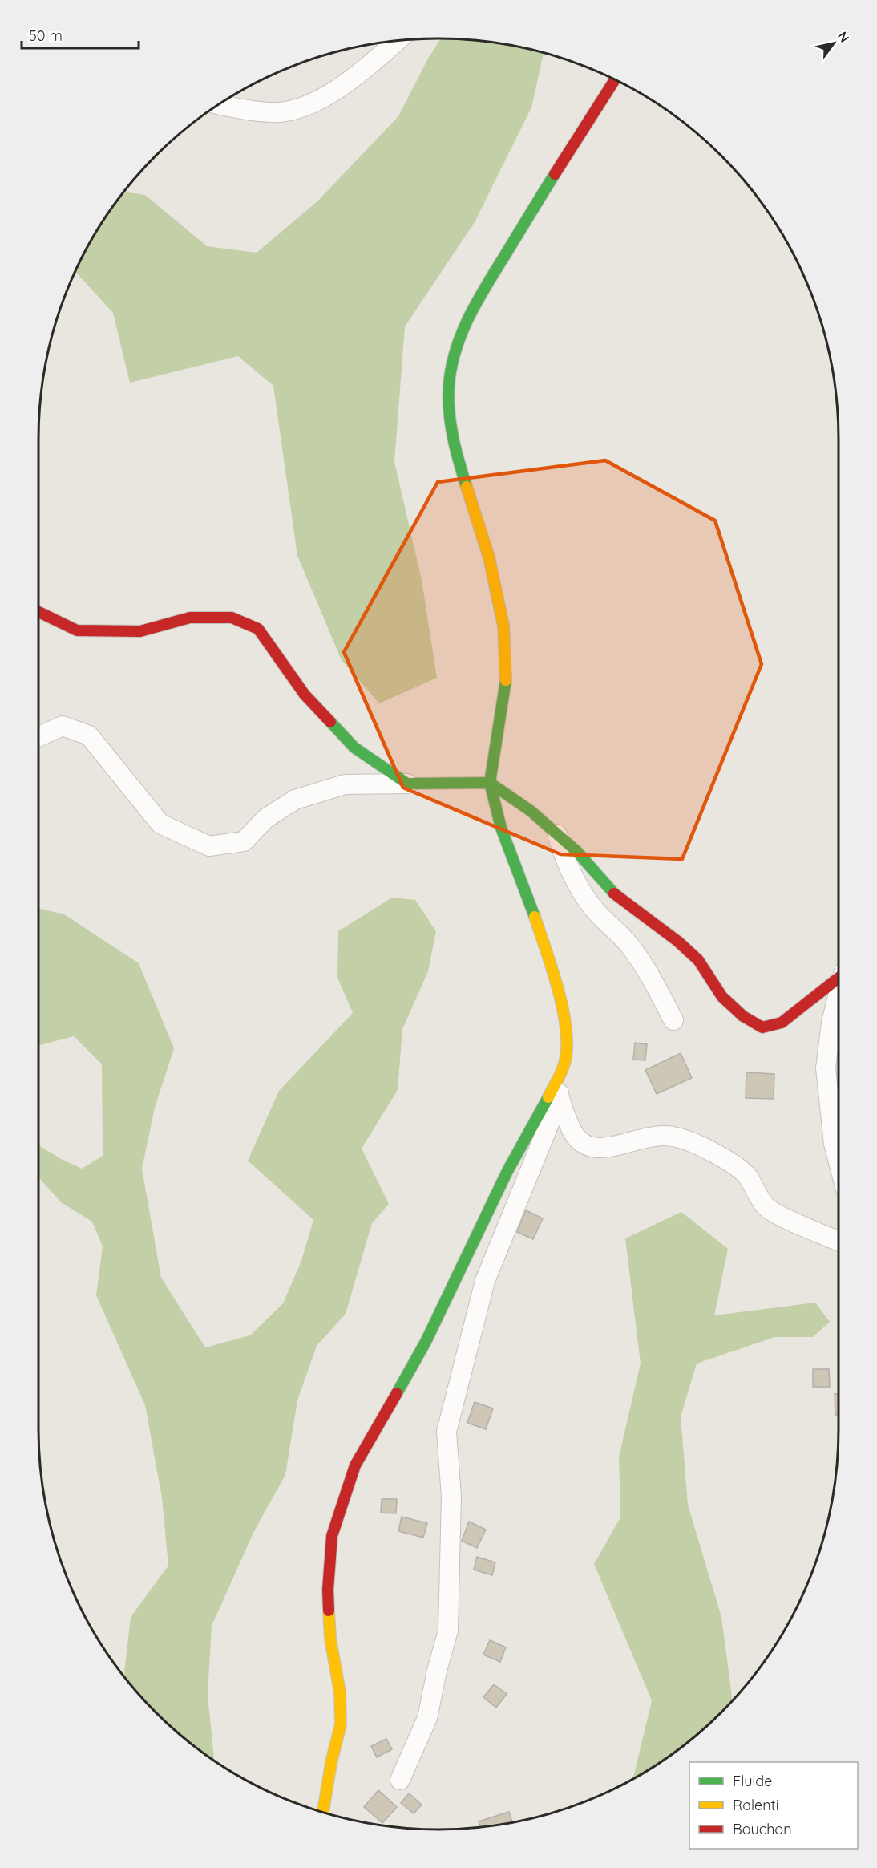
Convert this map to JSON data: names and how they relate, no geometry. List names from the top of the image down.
{
  "legend": ["Fluide", "Ralenti", "Bouchon"],
  "scale_bar": "50 m",
  "north": "top right"
}
